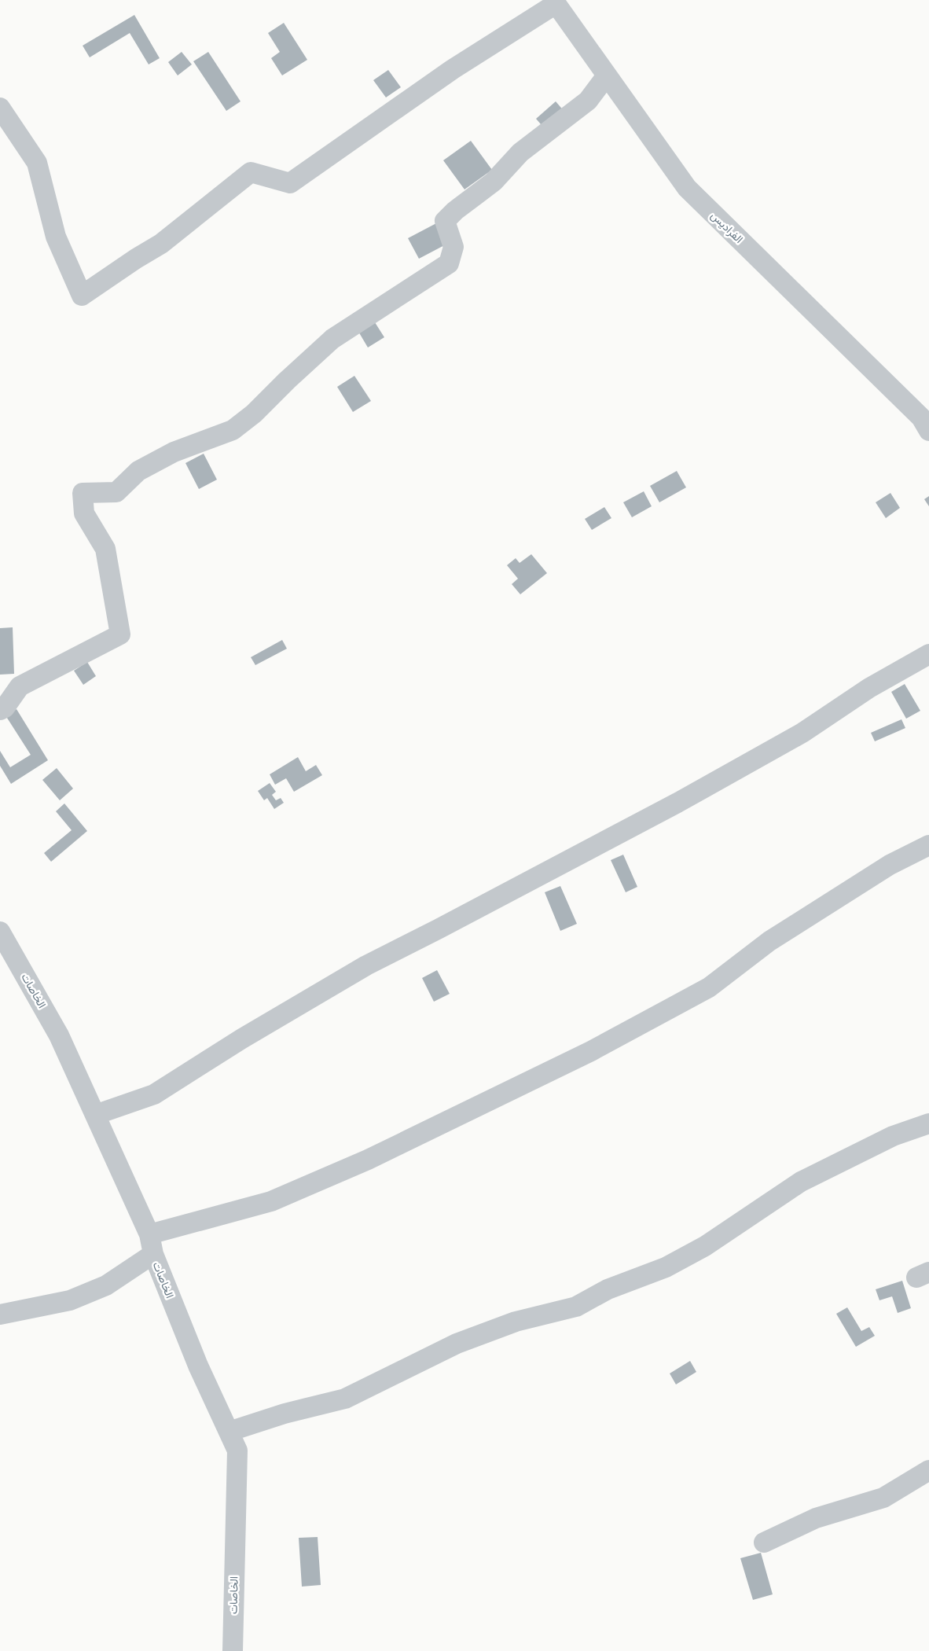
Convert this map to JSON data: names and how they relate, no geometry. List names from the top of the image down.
{
  "streets": {
    "street": ["الفراديس", "الخاصات"]
  }
}
